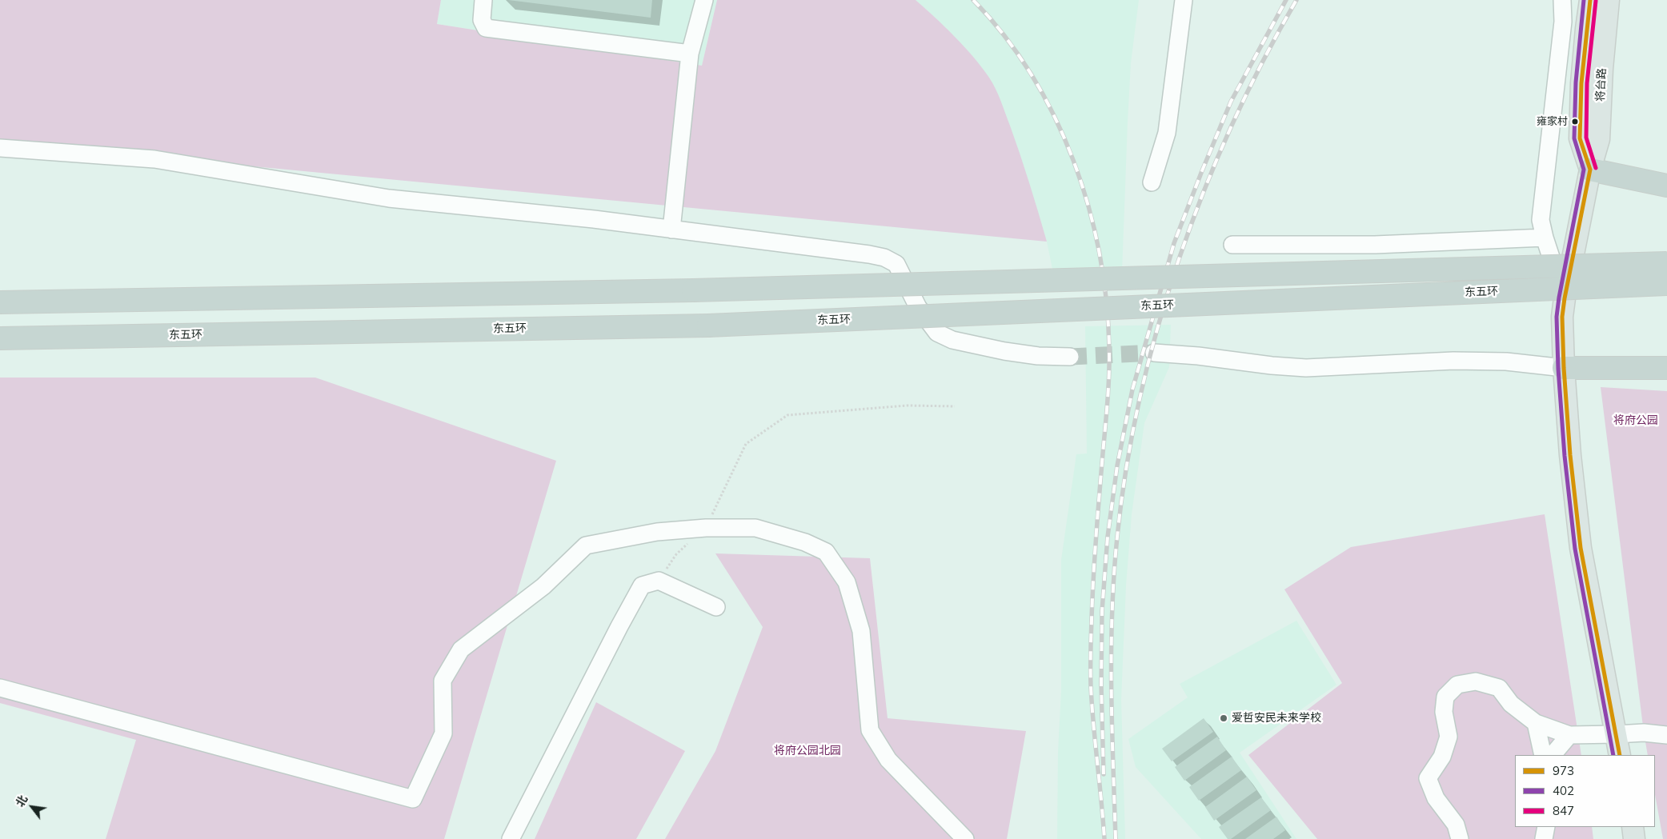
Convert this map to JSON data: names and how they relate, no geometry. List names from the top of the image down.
{
  "streets": {
    "highway": ["东五环"],
    "main road": ["将台路"]
  },
  "parks": ["将府公园", "将府公园北园"],
  "places": ["雍家村", "爱哲安民未来学校"],
  "lines": ["transit line 973", "transit line 402", "transit line 847"],
  "legend": ["973", "402", "847"],
  "north": "top left"
}
